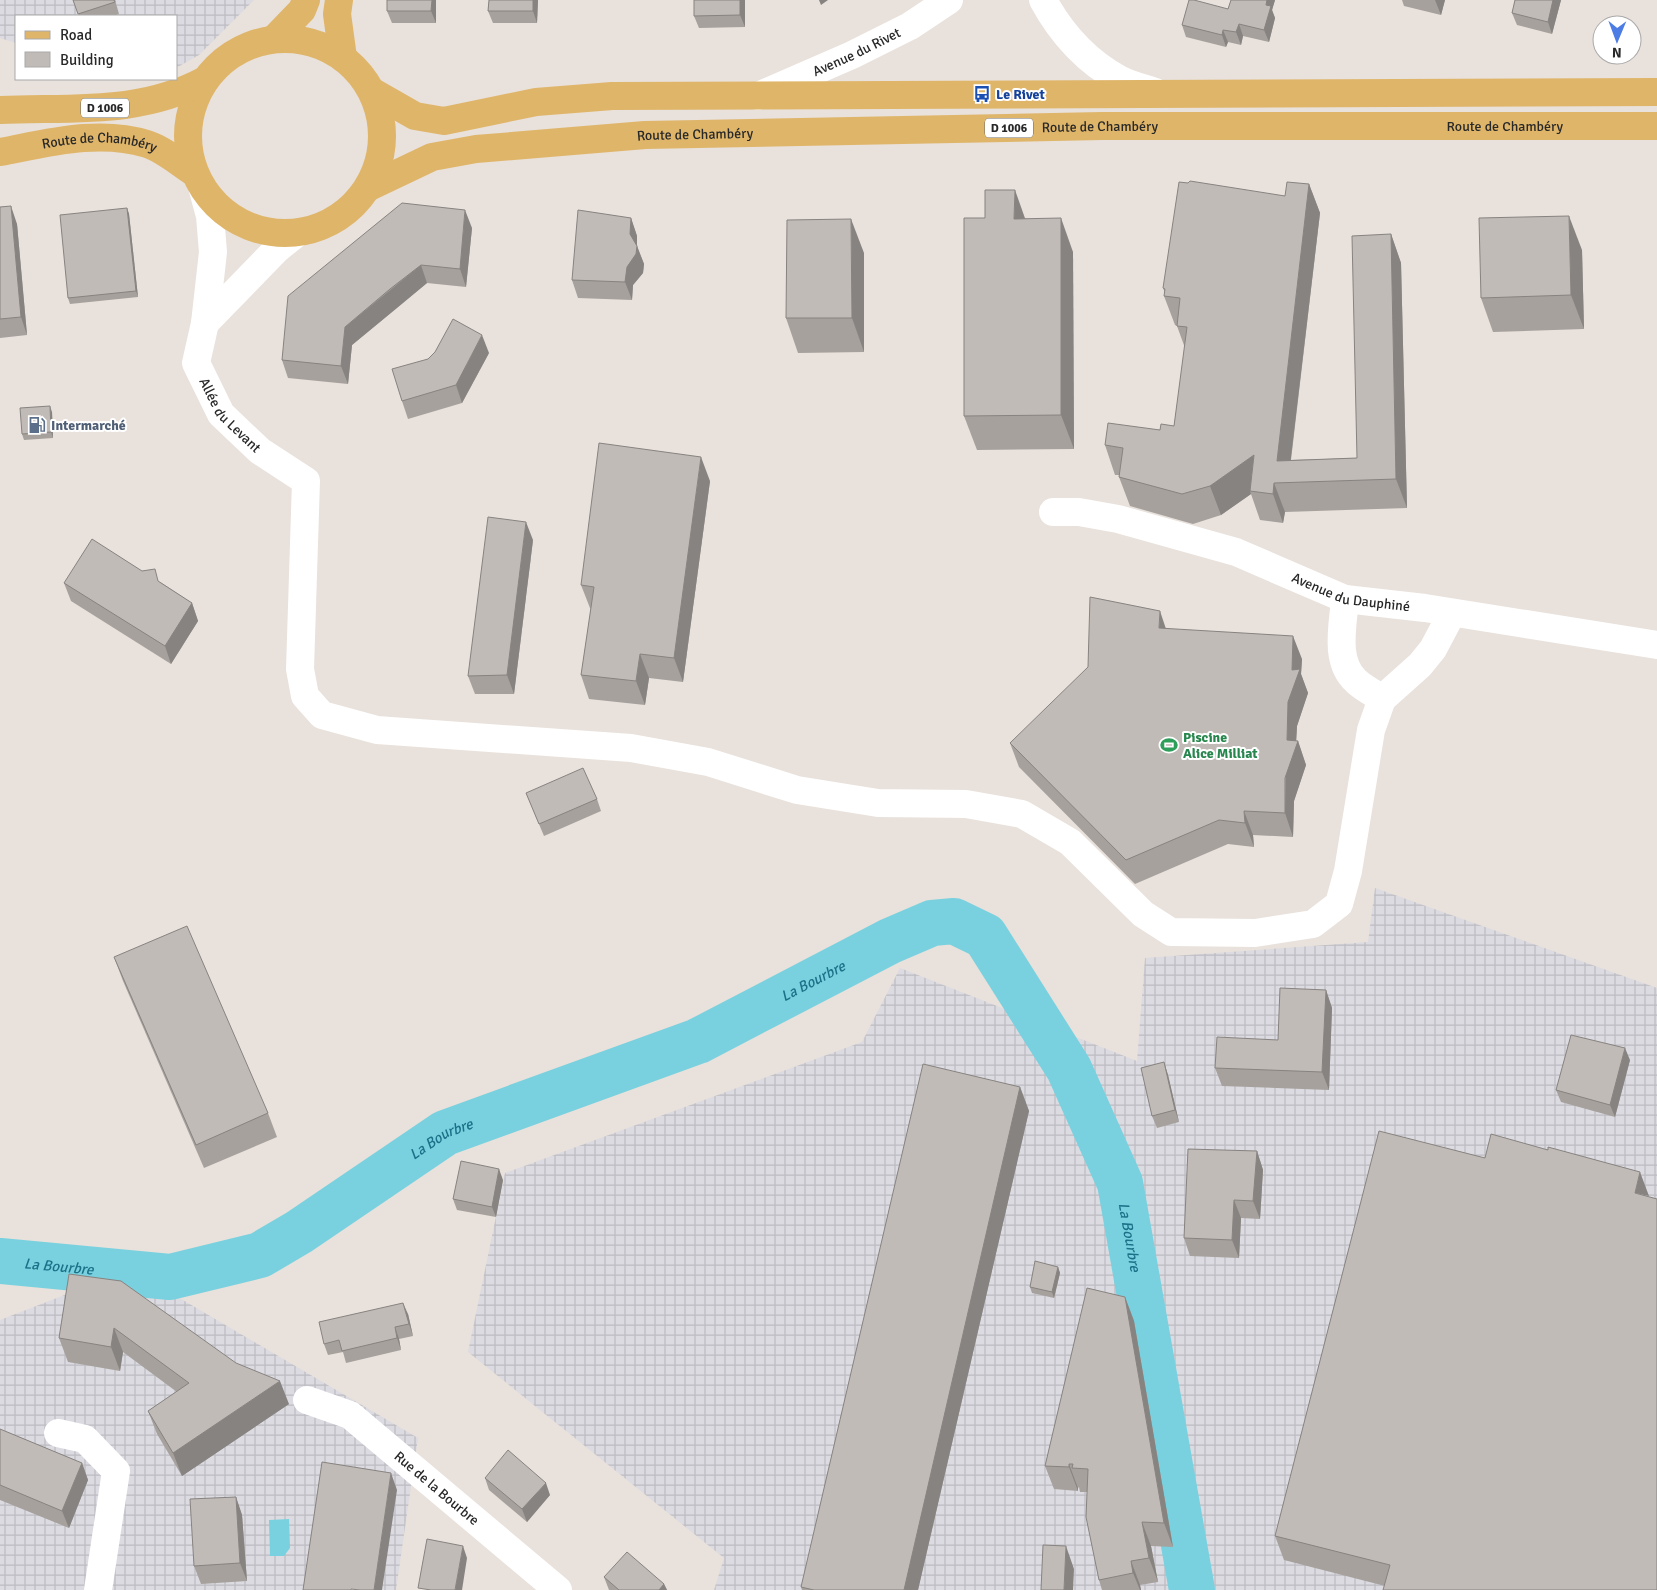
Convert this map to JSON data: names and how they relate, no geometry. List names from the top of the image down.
{
  "streets": {
    "main road": ["D 1006", "Route de Chambéry"],
    "street": [
      "Avenue du Rivet",
      "Allée du Levant",
      "Avenue du Dauphiné",
      "Rue de la Bourbre"
    ]
  },
  "crossings": [
    ["Route de Chambéry", "Allée du Levant"]
  ],
  "water": ["La Bourbre"],
  "places": {
    "bus stop": ["Le Rivet"],
    "fuel station": ["Intermarché"],
    "sports": ["Piscine Alice Milliat"]
  },
  "legend": ["Road", "Building"],
  "north": "bottom"
}
